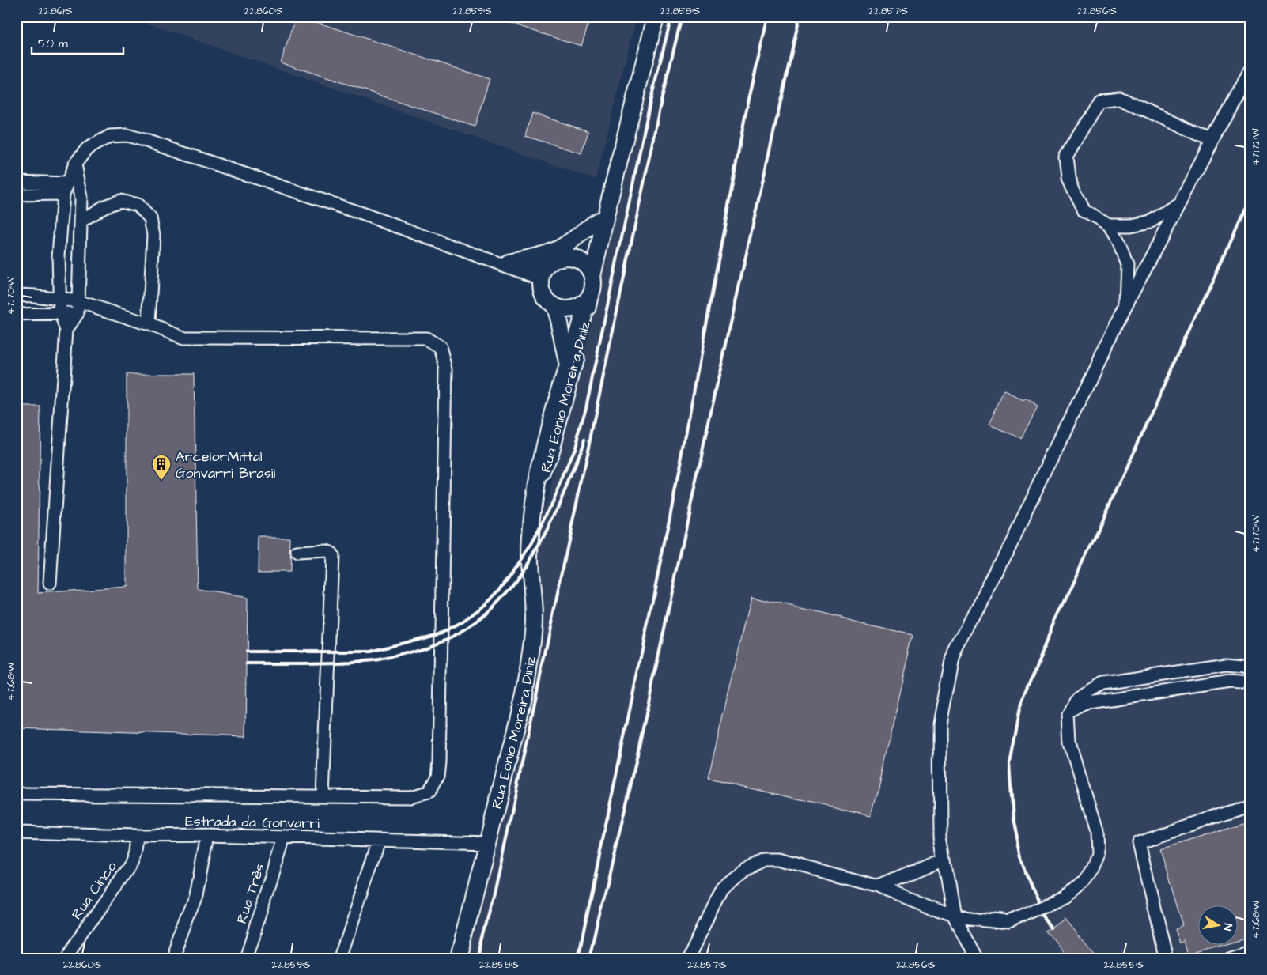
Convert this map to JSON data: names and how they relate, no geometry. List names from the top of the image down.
{
  "streets": {
    "main road": ["Rua Eonio Moreira Diniz"],
    "street": ["Estrada da Gonvarri", "Rua Cinco", "Rua Três"]
  },
  "crossings": [
    ["Rua Eonio Moreira Diniz", "Estrada da Gonvarri"],
    ["Estrada da Gonvarri", "Rua Cinco"],
    ["Estrada da Gonvarri", "Rua Três"]
  ],
  "places": {
    "building": ["ArcelorMittal Gonvarri Brasil"]
  },
  "scale_bar": "50 m",
  "north": "right",
  "coordinates": [
    "22.861°S",
    "22.860°S",
    "22.859°S",
    "22.858°S",
    "22.857°S",
    "22.856°S",
    "47.172°W",
    "47.170°W",
    "47.168°W",
    "22.855°S"
  ]
}
